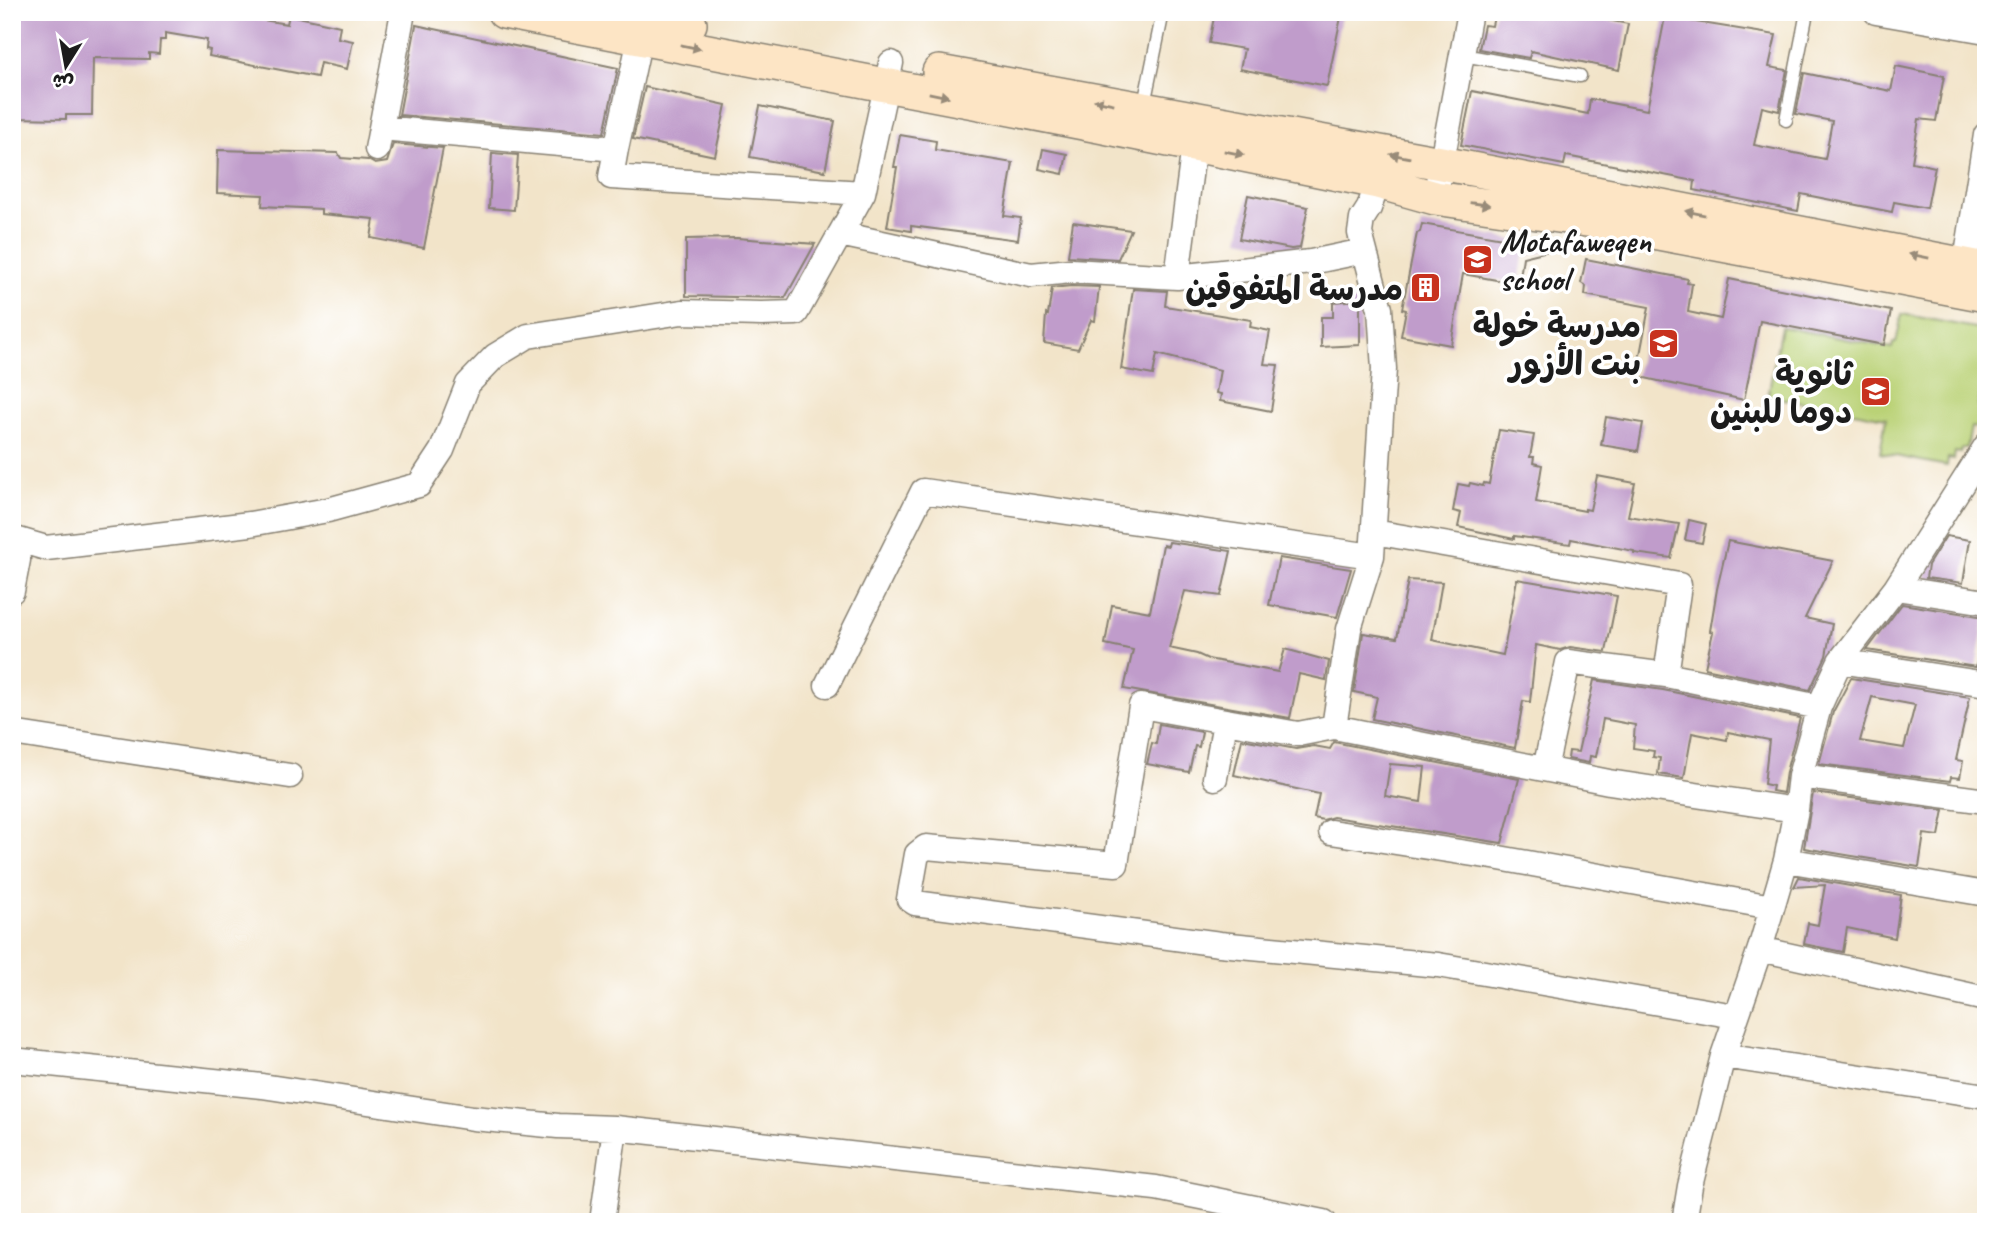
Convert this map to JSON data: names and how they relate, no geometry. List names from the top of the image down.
{
  "places": {
    "school or university": ["Motafaweqen school", "مدرسة خولة بنت الأزور", "ثانوية دوما للبنين"],
    "building": ["مدرسة المتفوقين"]
  },
  "north": "bottom"
}
